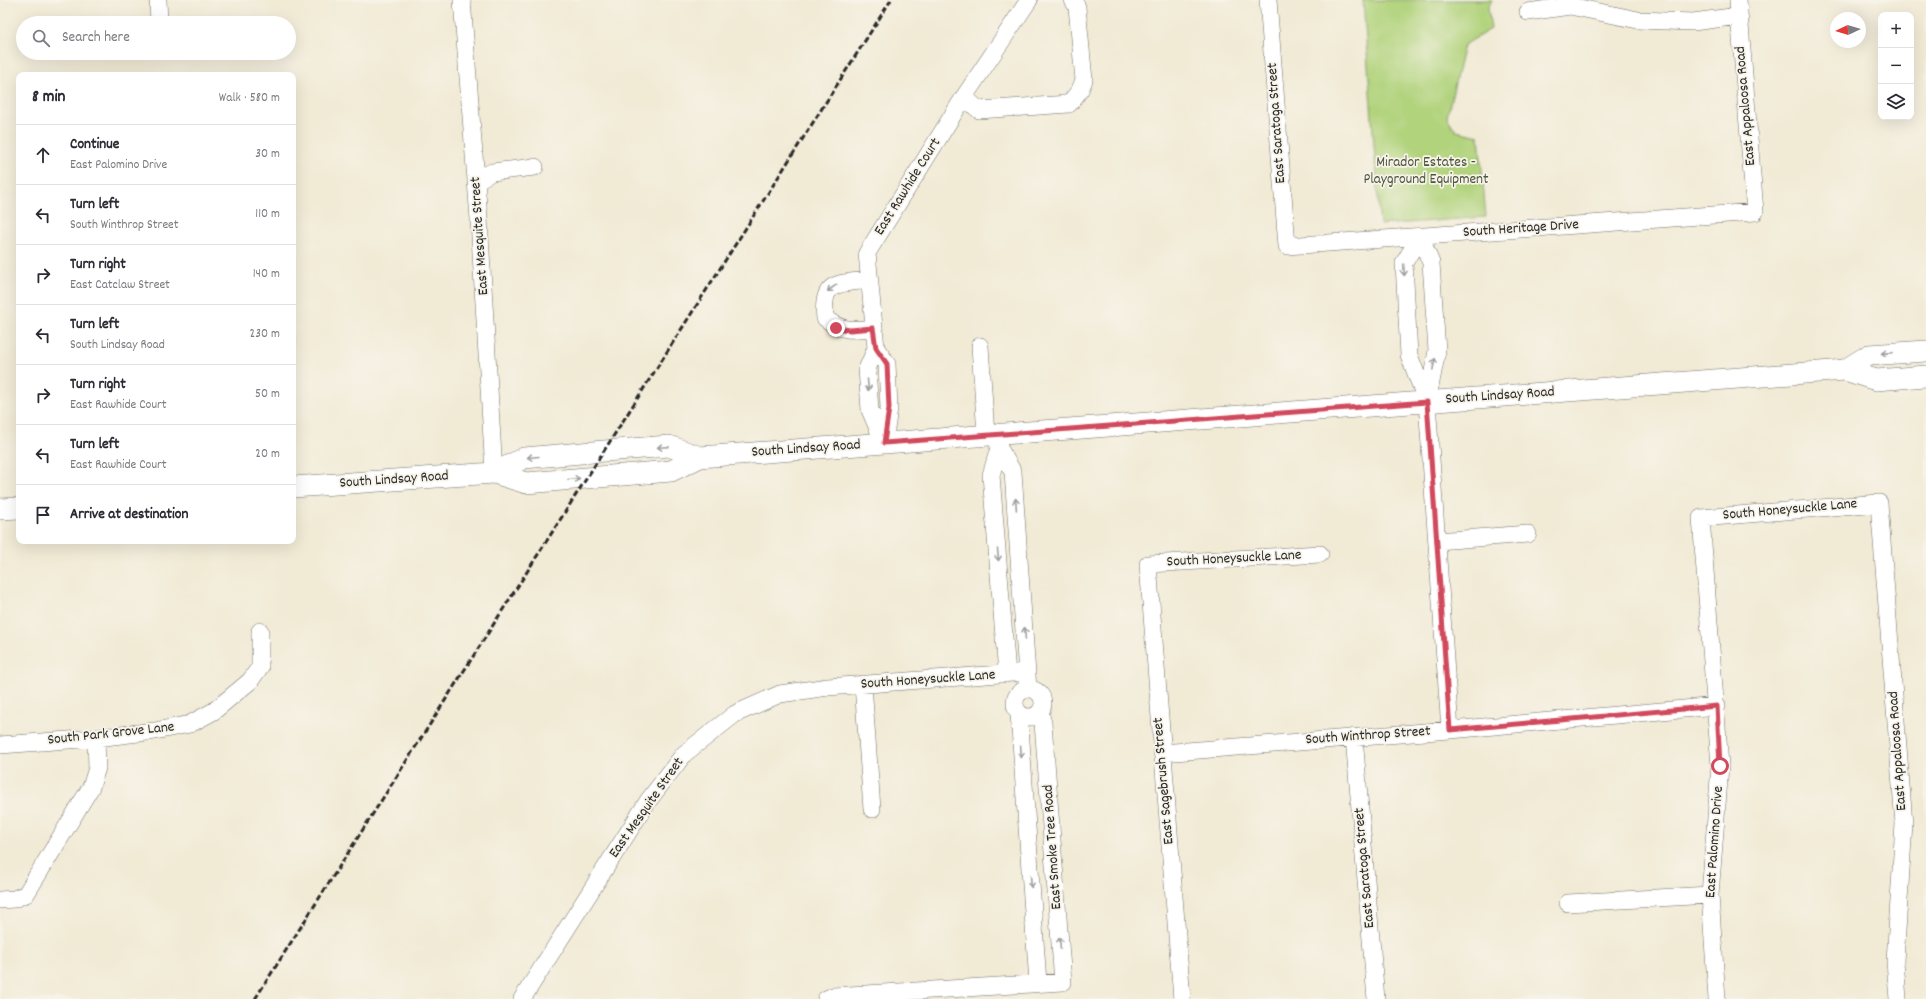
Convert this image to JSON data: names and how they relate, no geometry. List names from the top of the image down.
{
  "streets": {
    "main road": ["South Lindsay Road"],
    "street": [
      "East Appaloosa Road",
      "East Saratoga Street",
      "East Rawhide Court",
      "South Heritage Drive",
      "East Mesquite Street",
      "South Honeysuckle Lane",
      "South Park Grove Lane",
      "South Winthrop Street",
      "East Sagebrush Street",
      "East Palomino Drive",
      "East Smoke Tree Road"
    ]
  },
  "crossings": [
    ["East Appaloosa Road", "South Heritage Drive"],
    ["East Appaloosa Road", "South Honeysuckle Lane"],
    ["East Saratoga Street", "South Heritage Drive"],
    ["East Saratoga Street", "South Winthrop Street"],
    ["East Rawhide Court", "South Lindsay Road"],
    ["East Mesquite Street", "South Lindsay Road"],
    ["East Mesquite Street", "South Honeysuckle Lane"],
    ["South Honeysuckle Lane", "East Sagebrush Street"],
    ["South Honeysuckle Lane", "East Palomino Drive"],
    ["South Winthrop Street", "East Sagebrush Street"],
    ["South Winthrop Street", "East Palomino Drive"]
  ],
  "parks": ["Mirador Estates - Playground Equipment"],
  "north": "left",
  "page": {
    "map_buttons": ["+", "−"],
    "search": "Search here",
    "heading": ["8 min", "Walk · 580 m"],
    "list": [
      ["Continue", "East Palomino Drive", "30 m"],
      ["Turn left", "South Winthrop Street", "110 m"],
      ["Turn right", "East Catclaw Street", "140 m"],
      ["Turn left", "South Lindsay Road", "230 m"],
      ["Turn right", "East Rawhide Court", "50 m"],
      ["Turn left", "East Rawhide Court", "20 m"],
      "Arrive at destination"
    ]
  }
}
